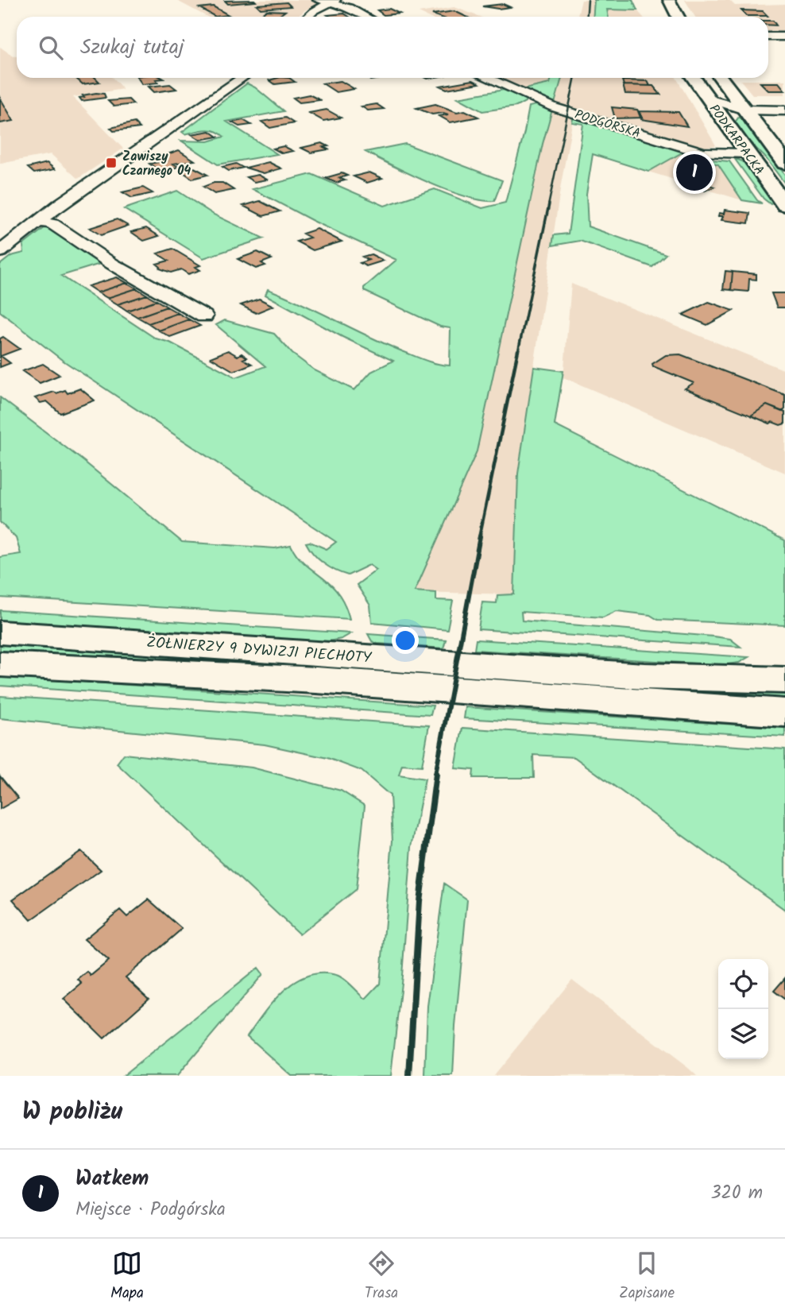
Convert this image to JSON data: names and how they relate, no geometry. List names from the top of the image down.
{
  "streets": {
    "main road": ["PODKARPACKA", "ŻOŁNIERZY 9 DYWIZJI PIECHOTY"],
    "street": ["PODGÓRSKA"]
  },
  "crossings": [
    ["PODGÓRSKA", "PODKARPACKA"]
  ],
  "places": {
    "transit": ["Zawiszy Czarnego 04"]
  },
  "page": {
    "search": "Szukaj tutaj",
    "pins": "1",
    "heading": "W pobliżu",
    "list": [
      {
        "mark": "1",
        "name": "Watkem",
        "note": "Miejsce · Podgórska",
        "value": "320 m"
      }
    ],
    "nav": ["Mapa", "Trasa", "Zapisane"]
  }
}
